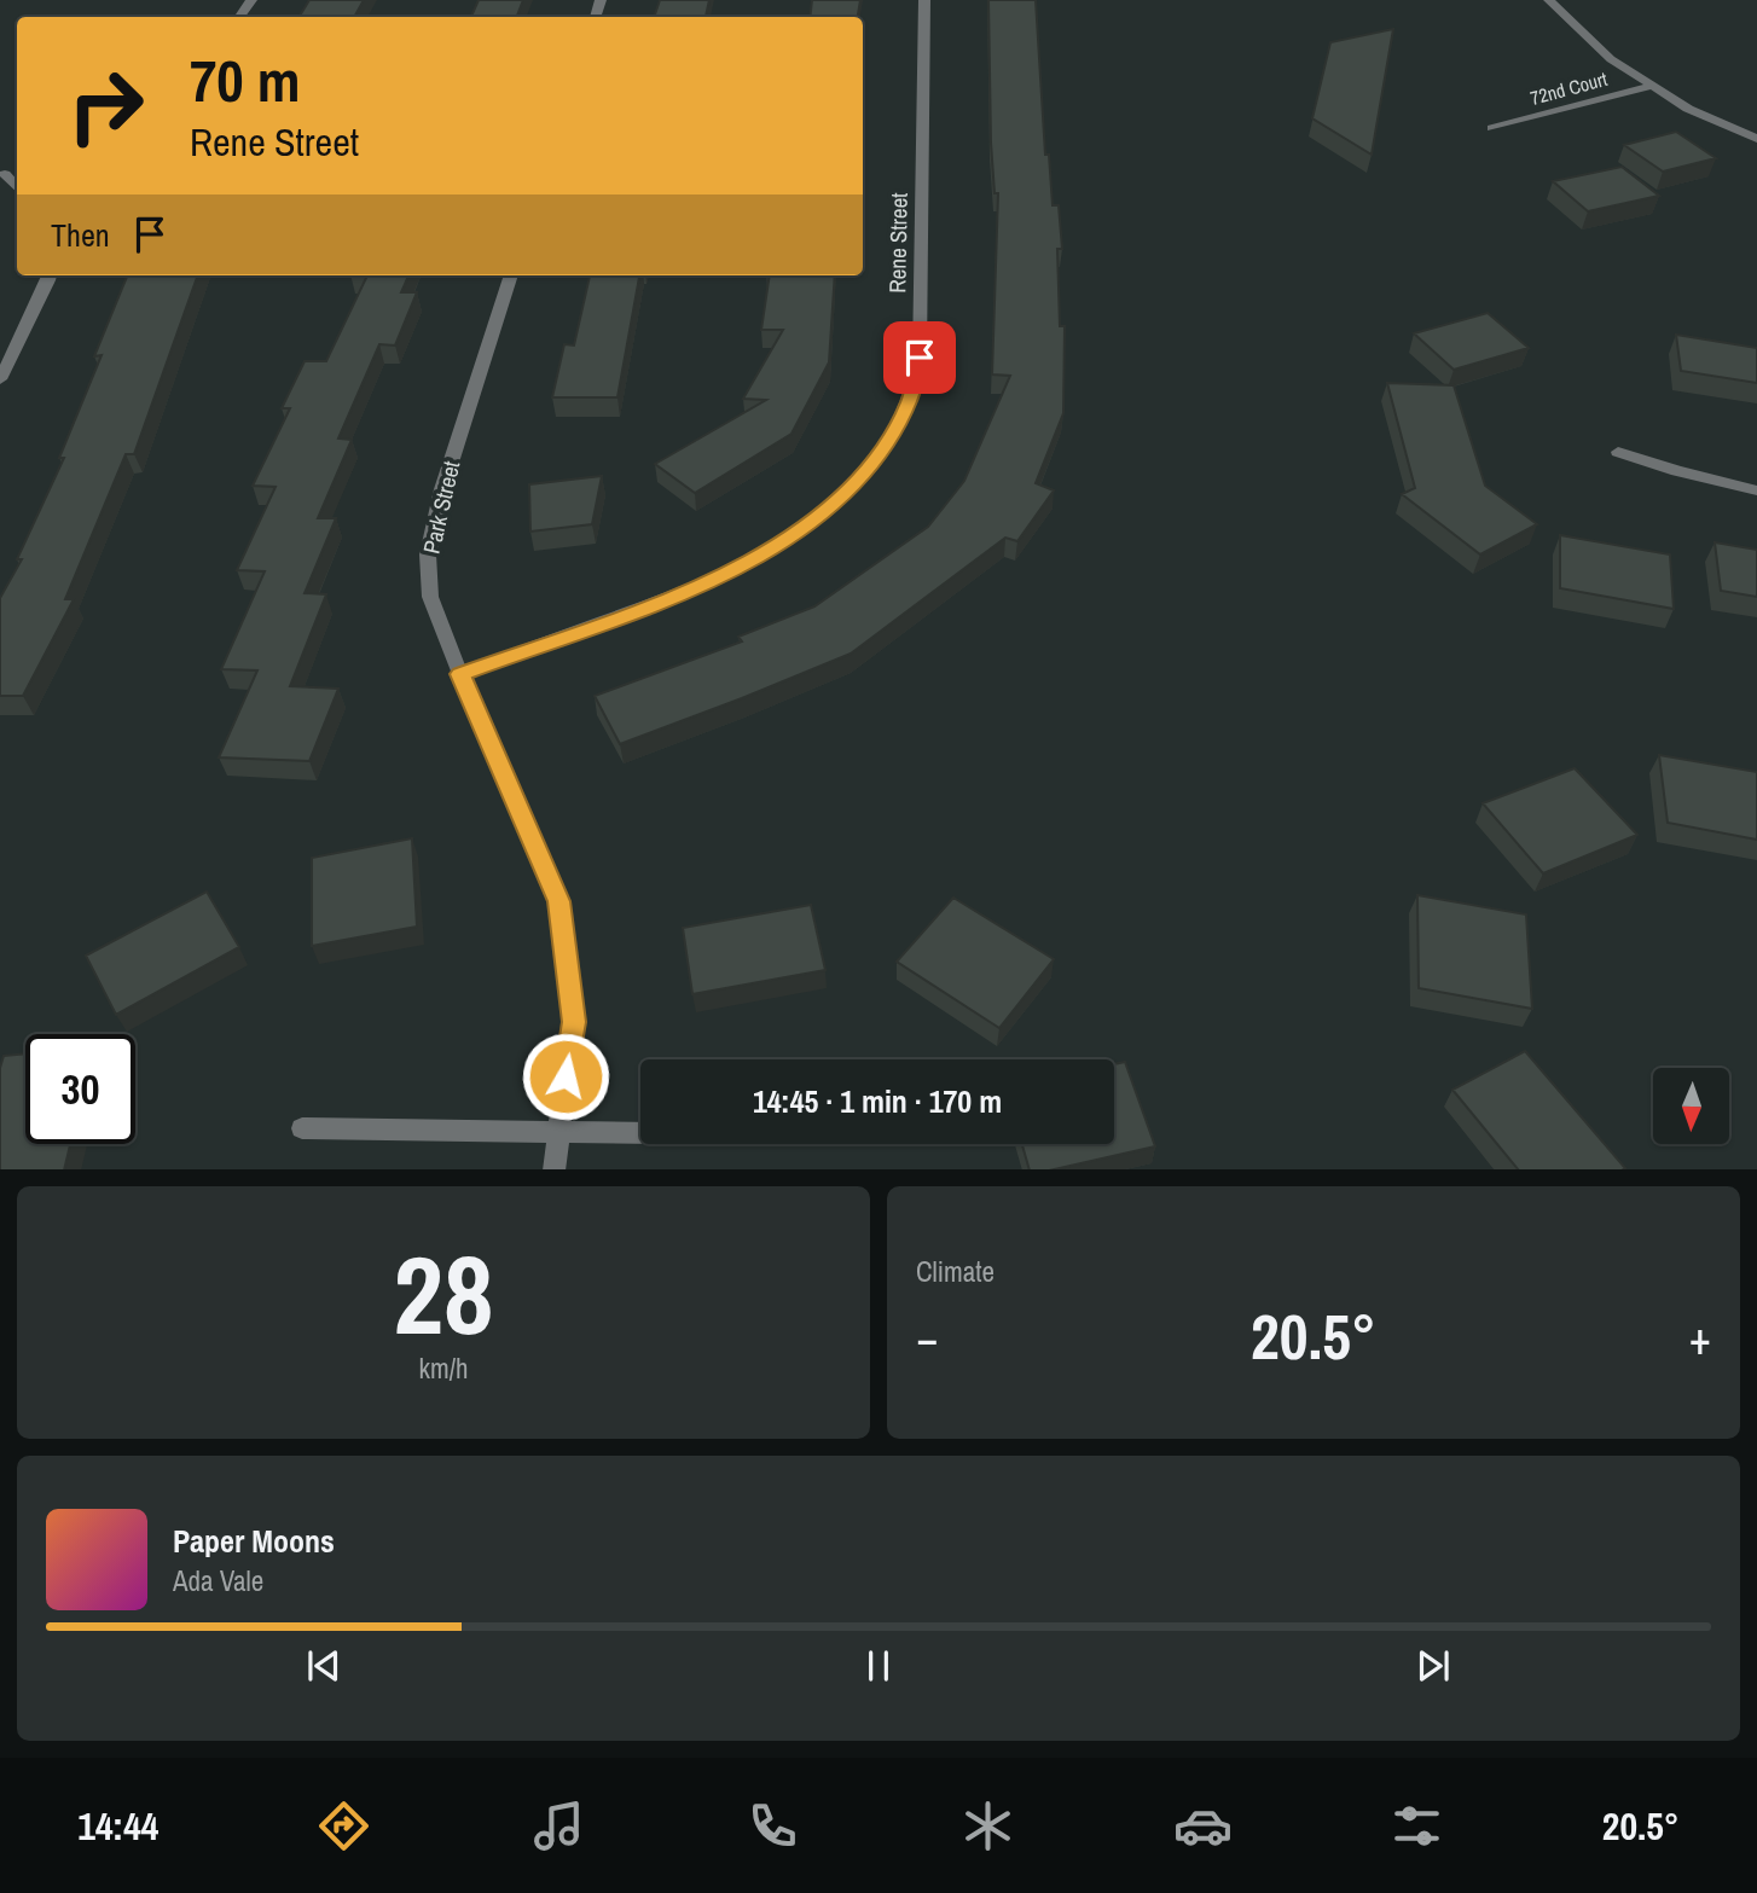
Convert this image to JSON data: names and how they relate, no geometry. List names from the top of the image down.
{
  "streets": {
    "street": ["72nd Court", "Rene Street", "Park Street"]
  },
  "crossings": [
    ["Rene Street", "Park Street"]
  ],
  "north": "bottom",
  "page": {
    "turn": ["70 m", "Rene Street"],
    "then": "Then",
    "limit": "30",
    "trip": "14:45 · 1 min · 170 m",
    "tile": [
      ["28", "km/h"],
      "Climate"
    ],
    "heat": ["−", "20.5°", "+"],
    "song": ["Paper Moons", "Ada Vale"],
    "tabs": ["14:44", "20.5°"]
  }
}
